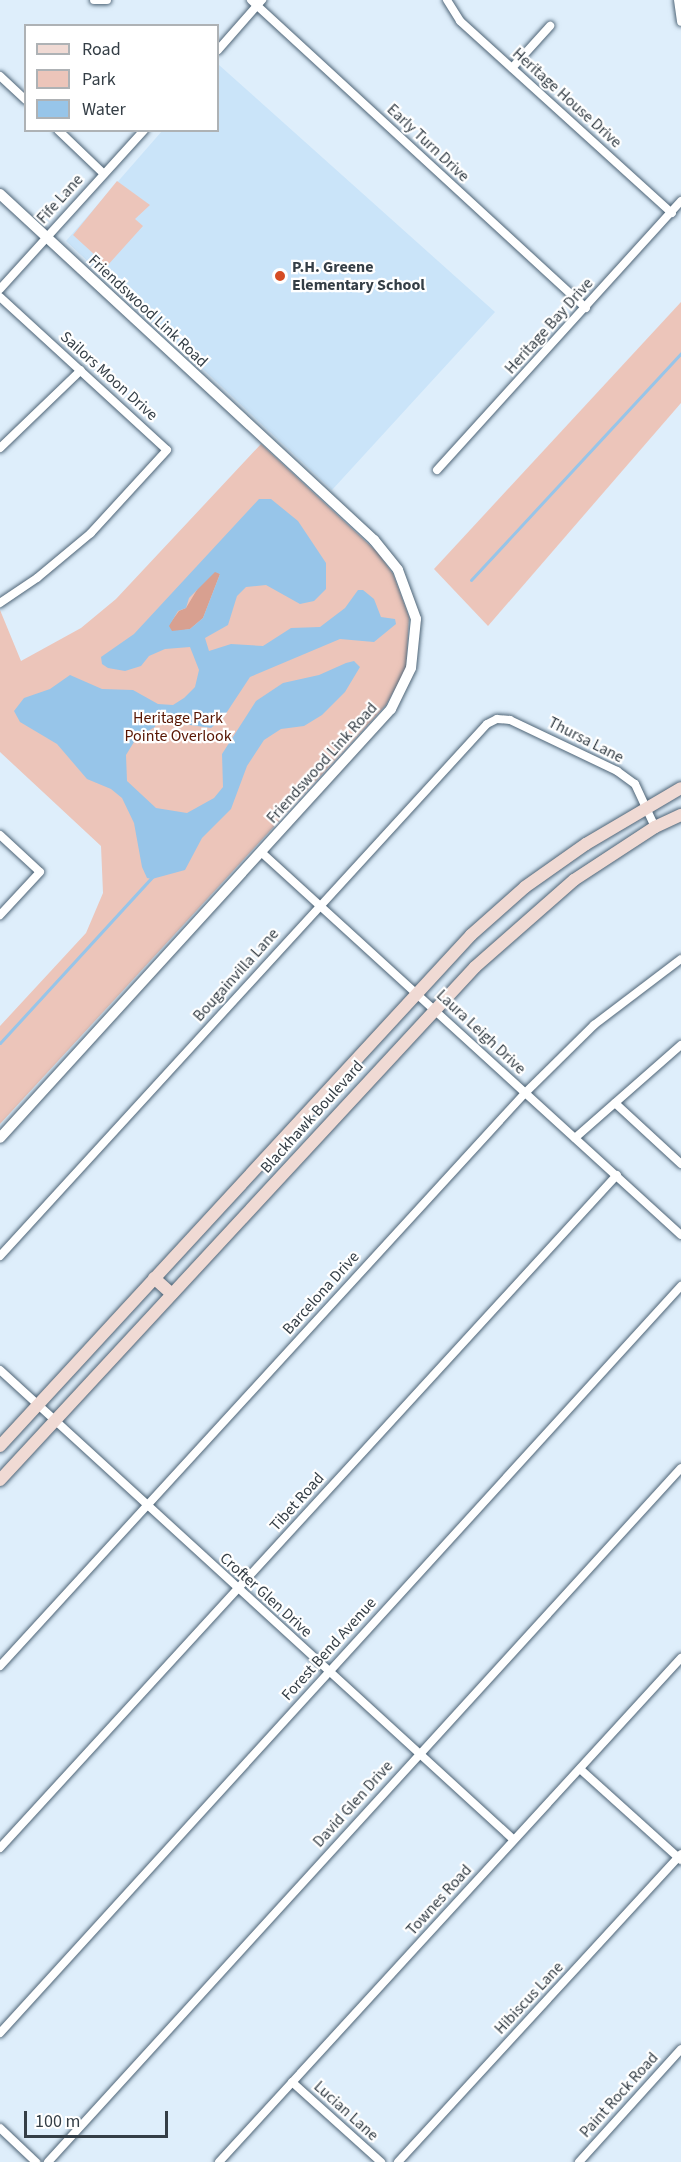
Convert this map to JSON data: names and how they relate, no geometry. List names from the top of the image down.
{
  "streets": {
    "main road": ["Blackhawk Boulevard"],
    "street": [
      "Heritage House Drive",
      "Early Turn Drive",
      "Fife Lane",
      "Friendswood Link Road",
      "Heritage Bay Drive",
      "Sailors Moon Drive",
      "Thursa Lane",
      "Bougainvilla Lane",
      "Laura Leigh Drive",
      "Barcelona Drive",
      "Tibet Road",
      "Crofter Glen Drive",
      "Forest Bend Avenue",
      "David Glen Drive",
      "Townes Road",
      "Hibiscus Lane",
      "Paint Rock Road",
      "Lucian Lane"
    ]
  },
  "crossings": [
    ["Heritage House Drive", "Heritage Bay Drive"],
    ["Early Turn Drive", "Heritage Bay Drive"],
    ["Fife Lane", "Friendswood Link Road"],
    ["Friendswood Link Road", "Laura Leigh Drive"],
    ["Thursa Lane", "Bougainvilla Lane"],
    ["Thursa Lane", "Blackhawk Boulevard"],
    ["Bougainvilla Lane", "Laura Leigh Drive"],
    ["Laura Leigh Drive", "Blackhawk Boulevard"],
    ["Laura Leigh Drive", "Barcelona Drive"],
    ["Laura Leigh Drive", "Tibet Road"],
    ["Blackhawk Boulevard", "Crofter Glen Drive"],
    ["Barcelona Drive", "Crofter Glen Drive"],
    ["Tibet Road", "Crofter Glen Drive"],
    ["Crofter Glen Drive", "Forest Bend Avenue"],
    ["Crofter Glen Drive", "David Glen Drive"],
    ["Crofter Glen Drive", "Townes Road"],
    ["Townes Road", "Lucian Lane"]
  ],
  "parks": ["Heritage Park Pointe Overlook"],
  "places": ["P.H. Greene Elementary School"],
  "legend": ["Road", "Park", "Water"],
  "scale_bar": "100 m"
}
